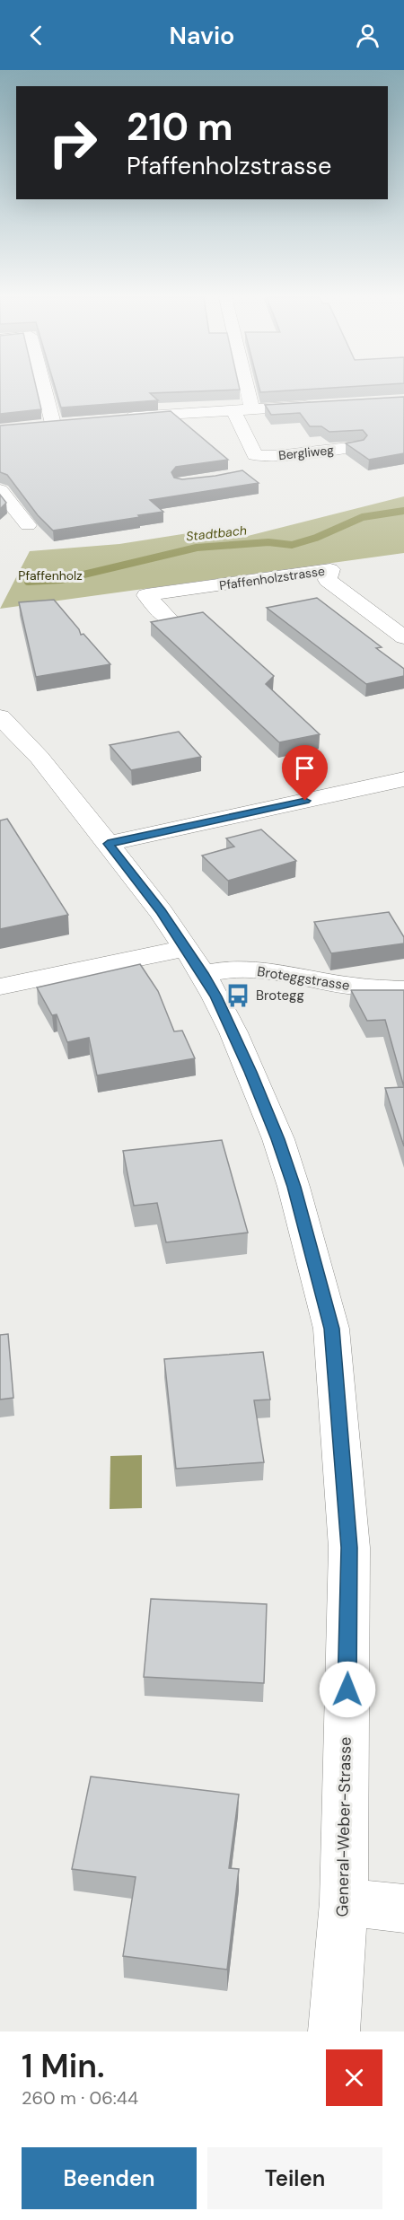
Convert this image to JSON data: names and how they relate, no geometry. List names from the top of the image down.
{
  "streets": {
    "street": [
      "Bergliweg",
      "Pfaffenholzstrasse",
      "Broteggstrasse",
      "General-Weber-Strasse"
    ]
  },
  "crossings": [
    ["Broteggstrasse", "General-Weber-Strasse"]
  ],
  "water": ["Stadtbach"],
  "parks": ["Pfaffenholz"],
  "places": {
    "bus stop": ["Brotegg"]
  },
  "page": {
    "header": "Navio",
    "turn": ["210 m", "Pfaffenholzstrasse"],
    "heading": ["1 Min.", "260 m · 06:44"],
    "buttons": ["Beenden", "Teilen"]
  }
}
